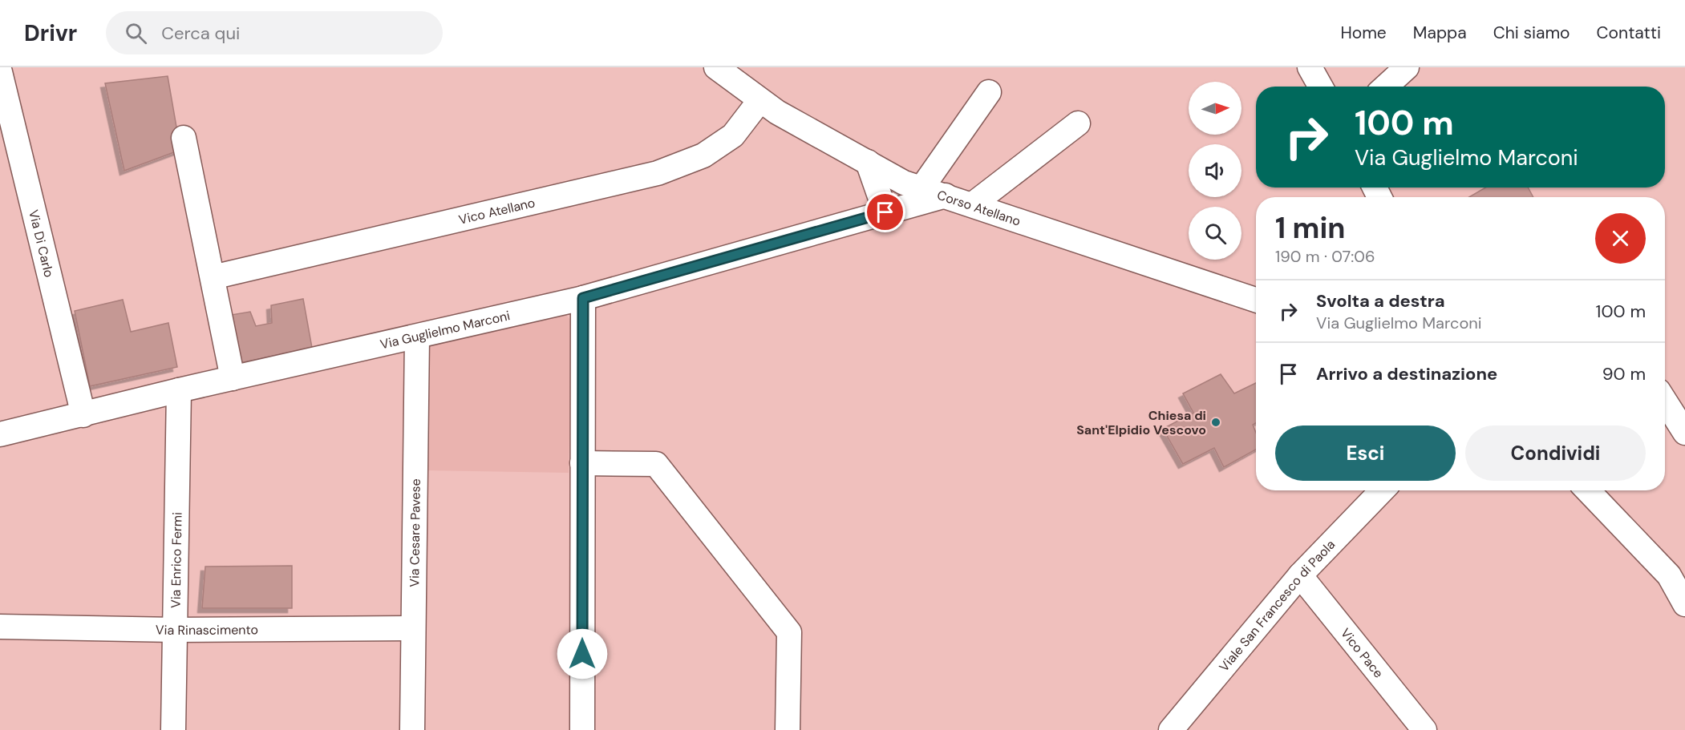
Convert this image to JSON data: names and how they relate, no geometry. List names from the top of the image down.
{
  "streets": {
    "street": [
      "Corso Atellano",
      "Vico Atellano",
      "Via Di Carlo",
      "Via Guglielmo Marconi",
      "Via Cesare Pavese",
      "Via Enrico Fermi",
      "Viale San Francesco di Paola",
      "Via Rinascimento",
      "Vico Pace"
    ]
  },
  "crossings": [
    ["Corso Atellano", "Vico Atellano"],
    ["Corso Atellano", "Via Guglielmo Marconi"],
    ["Via Di Carlo", "Via Guglielmo Marconi"],
    ["Via Guglielmo Marconi", "Via Cesare Pavese"],
    ["Via Guglielmo Marconi", "Via Enrico Fermi"],
    ["Via Cesare Pavese", "Via Rinascimento"],
    ["Via Enrico Fermi", "Via Rinascimento"],
    ["Viale San Francesco di Paola", "Vico Pace"]
  ],
  "places": ["Chiesa di Sant'Elpidio Vescovo"],
  "north": "right",
  "page": {
    "header": "Drivr",
    "search": "Cerca qui",
    "nav": [
      "Home",
      "Mappa",
      "Chi siamo",
      "Contatti"
    ],
    "turn": ["100 m", "Via Guglielmo Marconi"],
    "heading": ["1 min", "190 m · 07:06"],
    "list": [
      {
        "name": "Svolta a destra",
        "note": "Via Guglielmo Marconi",
        "value": "100 m"
      },
      {
        "name": "Arrivo a destinazione",
        "value": "90 m"
      }
    ],
    "buttons": ["Esci", "Condividi"]
  }
}
